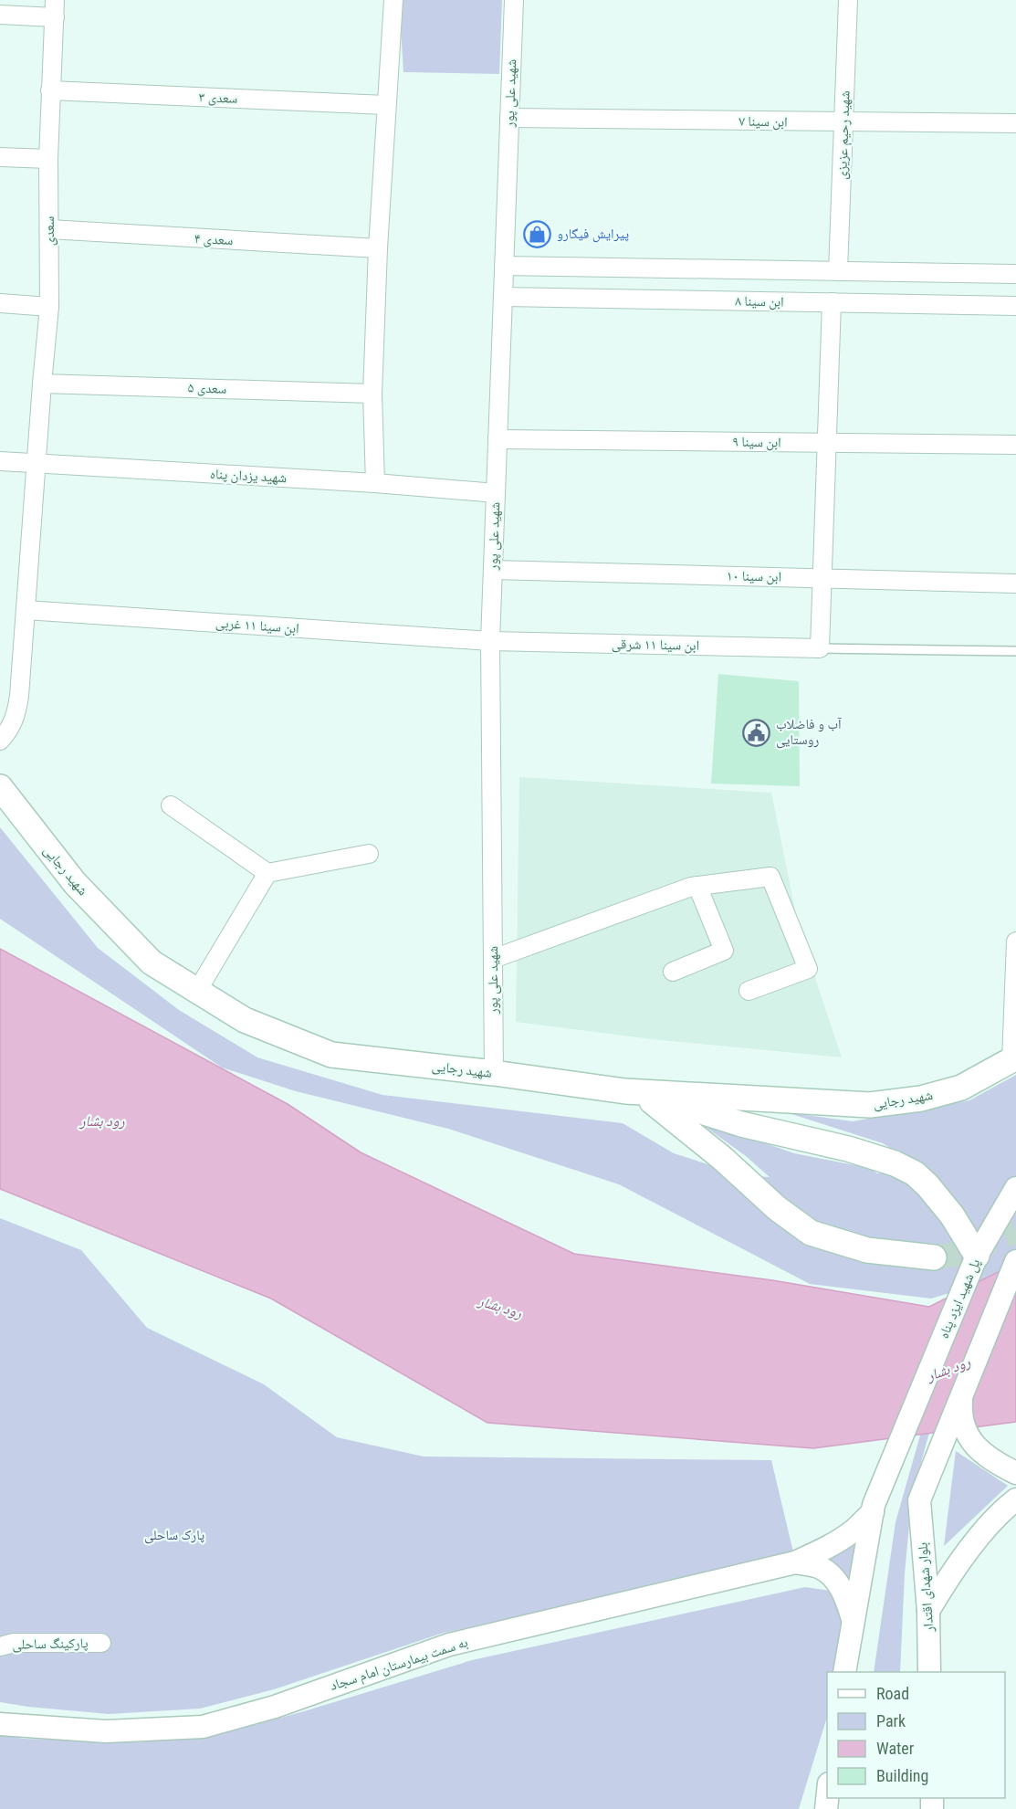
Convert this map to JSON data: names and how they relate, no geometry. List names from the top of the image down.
{
  "streets": {
    "main road": ["شهید رجایی"],
    "street": [
      "شهید علی پور",
      "سعدی ۳",
      "ابن سینا ۷",
      "شهید رحیم عزیزی",
      "سعدی",
      "سعدی ۴",
      "ابن سینا ۸",
      "سعدی ۵",
      "ابن سینا ۹",
      "شهید یزدان پناه",
      "ابن سینا ۱۰",
      "ابن سینا ۱۱ غربی",
      "ابن سینا ۱۱ شرقی",
      "پل شهید ایزد پناه",
      "بلوار شهدای اقتدار",
      "پارکینگ ساحلی",
      "به سمت بیمارستان امام سجاد"
    ]
  },
  "crossings": [
    ["شهید علی پور", "ابن سینا ۷"],
    ["شهید علی پور", "ابن سینا ۸"],
    ["شهید علی پور", "ابن سینا ۹"],
    ["شهید علی پور", "شهید یزدان پناه"],
    ["شهید علی پور", "ابن سینا ۱۰"],
    ["شهید علی پور", "ابن سینا ۱۱ غربی"],
    ["شهید علی پور", "ابن سینا ۱۱ شرقی"],
    ["شهید علی پور", "شهید رجایی"],
    ["سعدی ۳", "سعدی"],
    ["ابن سینا ۷", "شهید رحیم عزیزی"],
    ["سعدی", "سعدی ۴"],
    ["سعدی", "سعدی ۵"],
    ["سعدی", "شهید یزدان پناه"],
    ["سعدی", "ابن سینا ۱۱ غربی"],
    ["ابن سینا ۱۱ غربی", "ابن سینا ۱۱ شرقی"]
  ],
  "water": ["رود بشار"],
  "parks": ["پارک ساحلی"],
  "places": {
    "shop": ["پیرایش فیگارو"],
    "public building": ["آب و فاضلاب روستایی"]
  },
  "legend": [
    "Road",
    "Park",
    "Water",
    "Building"
  ]
}
